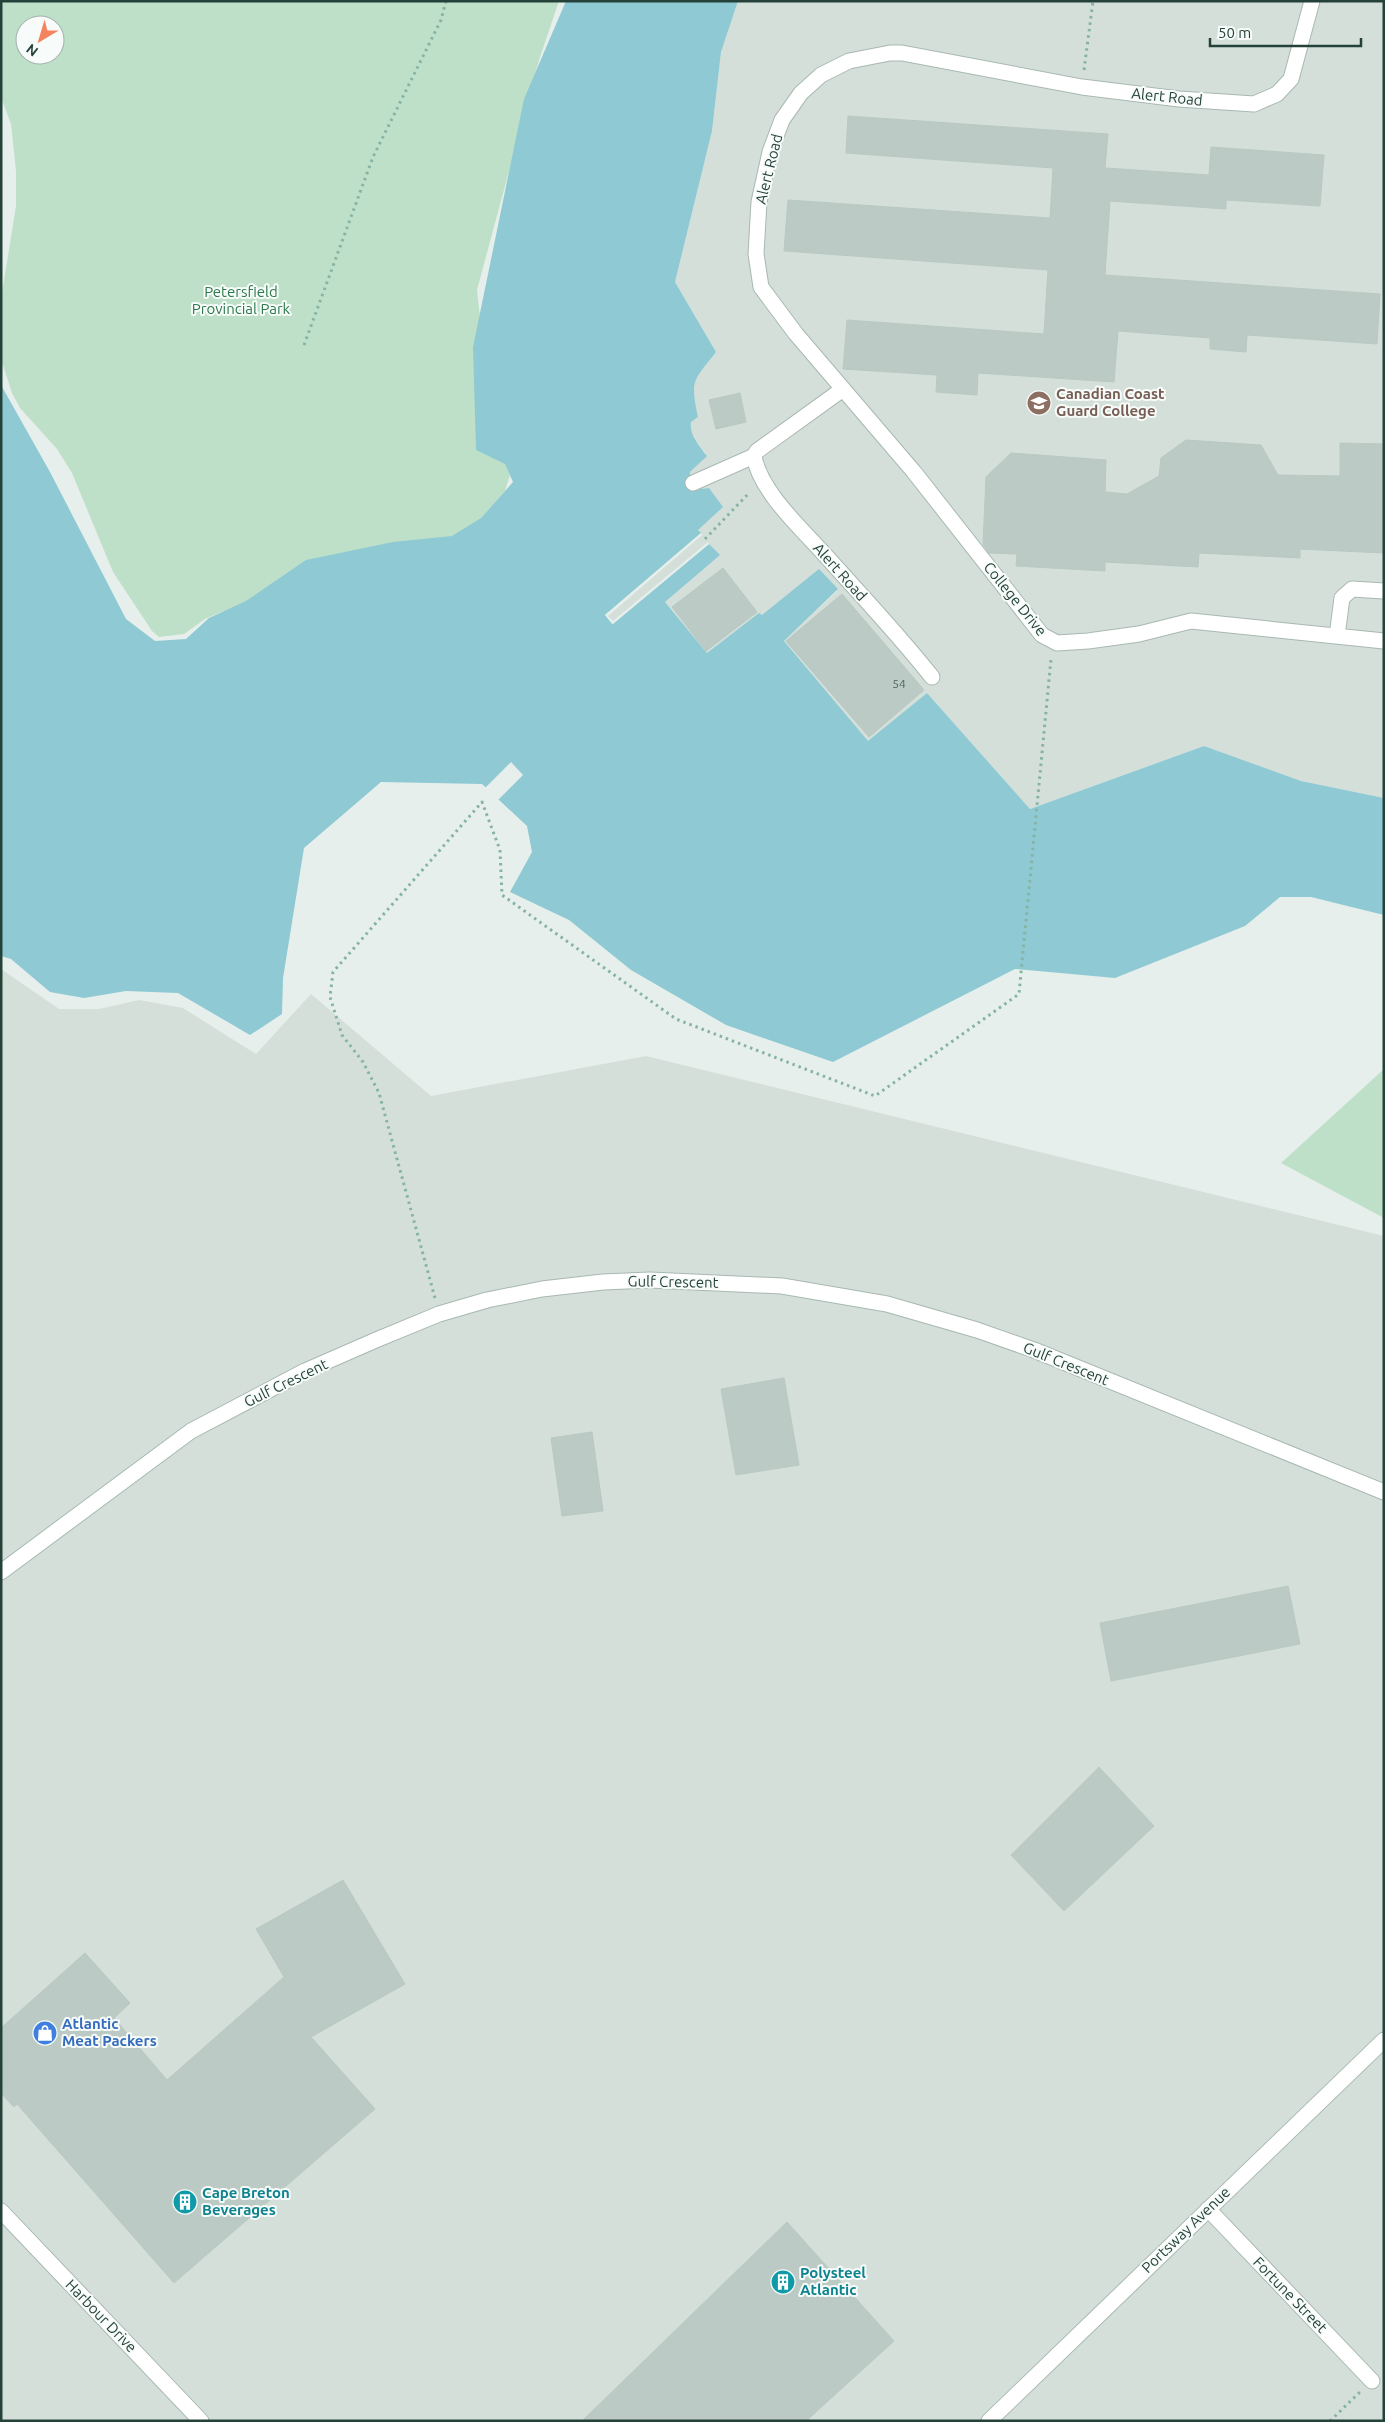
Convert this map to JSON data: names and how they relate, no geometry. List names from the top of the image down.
{
  "streets": {
    "street": [
      "Alert Road",
      "College Drive",
      "Gulf Crescent",
      "Portsway Avenue",
      "Fortune Street",
      "Harbour Drive"
    ]
  },
  "crossings": [
    ["Alert Road", "College Drive"],
    ["Portsway Avenue", "Fortune Street"]
  ],
  "parks": ["Petersfield Provincial Park"],
  "places": {
    "school or university": ["Canadian Coast Guard College"],
    "shop": ["Atlantic Meat Packers"],
    "building": ["Cape Breton Beverages", "Polysteel Atlantic"]
  },
  "house_numbers": ["54"],
  "scale_bar": "50 m",
  "north": "bottom left"
}
